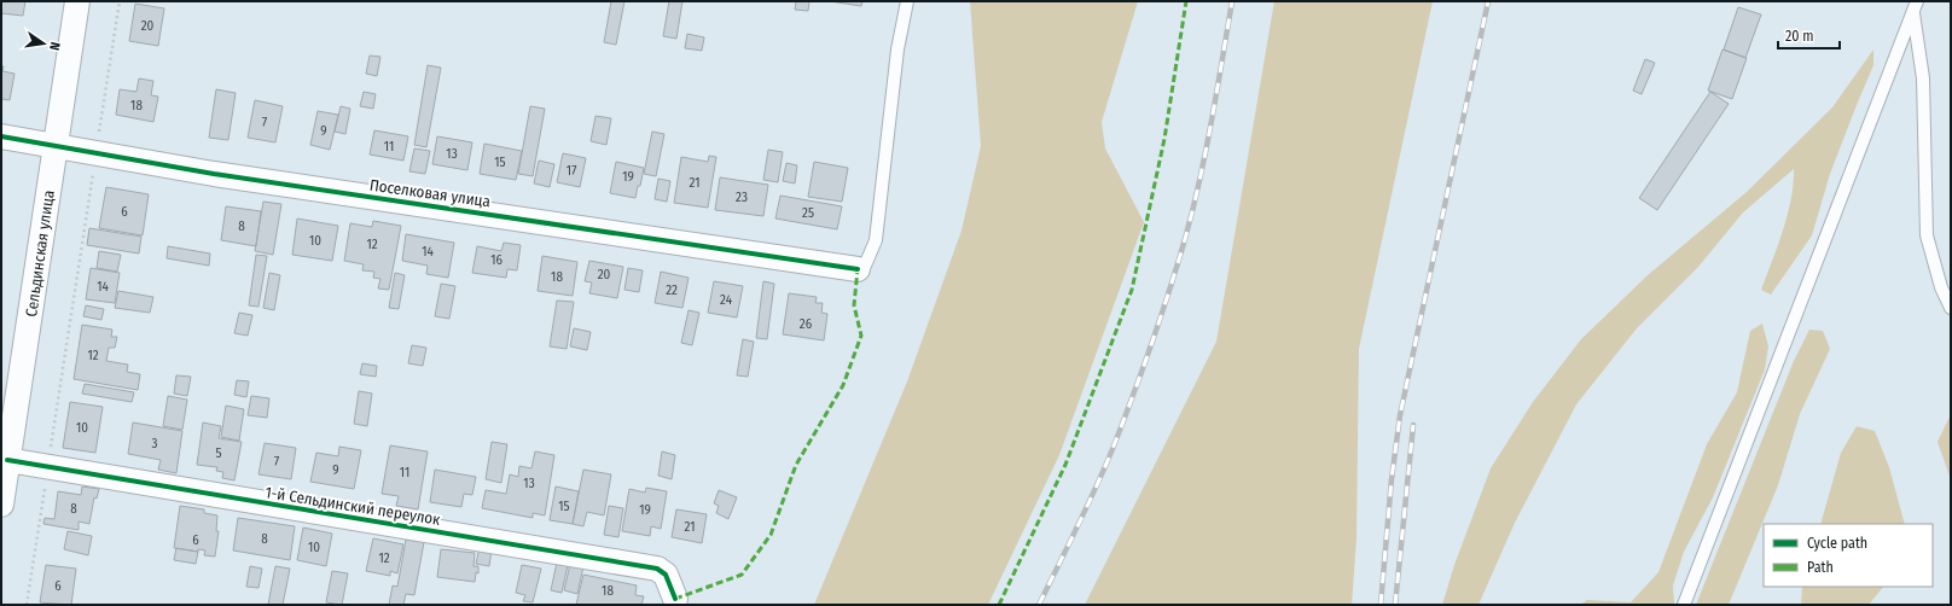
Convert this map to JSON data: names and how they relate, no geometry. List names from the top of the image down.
{
  "streets": {
    "street": ["Поселковая улица", "Сельдинская улица", "1-й Сельдинский переулок"]
  },
  "crossings": [
    ["Поселковая улица", "Сельдинская улица"],
    ["Сельдинская улица", "1-й Сельдинский переулок"]
  ],
  "house_numbers": [
    "20",
    "18",
    "7",
    "9",
    "11",
    "13",
    "15",
    "17",
    "19",
    "21",
    "23",
    "6",
    "25",
    "8",
    "10",
    "12",
    "14",
    "16",
    "20",
    "18",
    "14",
    "22",
    "24",
    "26",
    "12",
    "10",
    "3",
    "5",
    "7",
    "9",
    "11",
    "13",
    "15",
    "8",
    "19",
    "21",
    "8",
    "6",
    "10",
    "12",
    "6",
    "18"
  ],
  "legend": ["Cycle path", "Path"],
  "scale_bar": "20 m",
  "north": "right"
}
